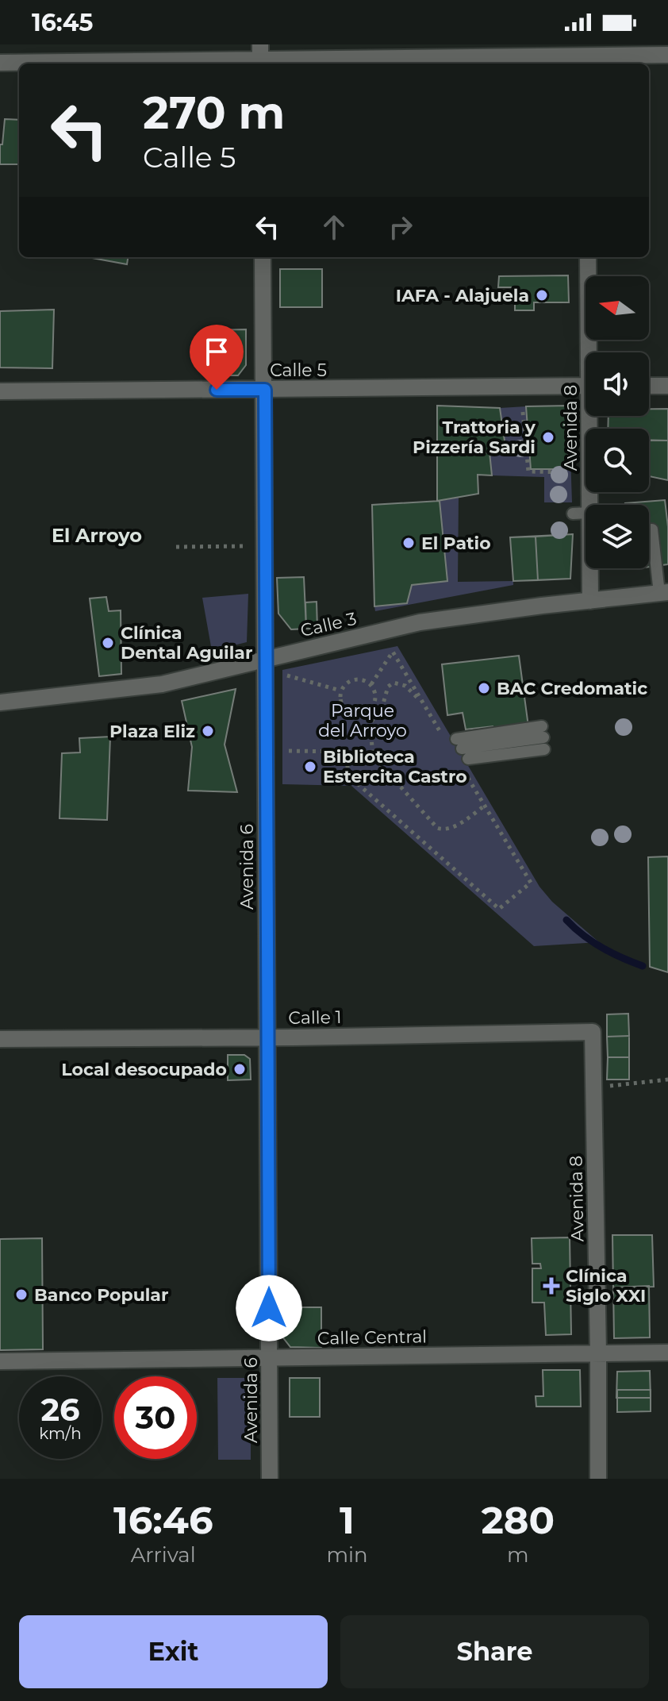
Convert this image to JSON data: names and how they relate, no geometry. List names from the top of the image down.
{
  "streets": {
    "street": [
      "Calle 5",
      "Avenida 8",
      "Calle 3",
      "Avenida 6",
      "Calle 1",
      "Calle Central"
    ]
  },
  "crossings": [
    ["Calle 5", "Avenida 6"],
    ["Avenida 8", "Calle 3"],
    ["Avenida 8", "Calle 1"],
    ["Avenida 8", "Calle Central"],
    ["Calle 3", "Avenida 6"],
    ["Avenida 6", "Calle 1"],
    ["Avenida 6", "Calle Central"]
  ],
  "districts": ["El Arroyo"],
  "parks": ["Parque del Arroyo"],
  "places": {
    "other": [
      "IAFA - Alajuela",
      "Trattoria y Pizzería Sardi",
      "El Patio",
      "Clínica Dental Aguilar",
      "BAC Credomatic",
      "Plaza Eliz",
      "Biblioteca Estercita Castro",
      "Local desocupado",
      "Banco Popular"
    ],
    "health": ["Clínica Siglo XXI"]
  },
  "north": "left",
  "page": {
    "status": "16:45",
    "turn": ["270 m", "Calle 5"],
    "speed": "26 km/h",
    "limit": "30",
    "eta": [
      "16:46",
      "Arrival",
      "1",
      "min",
      "280",
      "m"
    ],
    "buttons": ["Exit", "Share"]
  }
}
